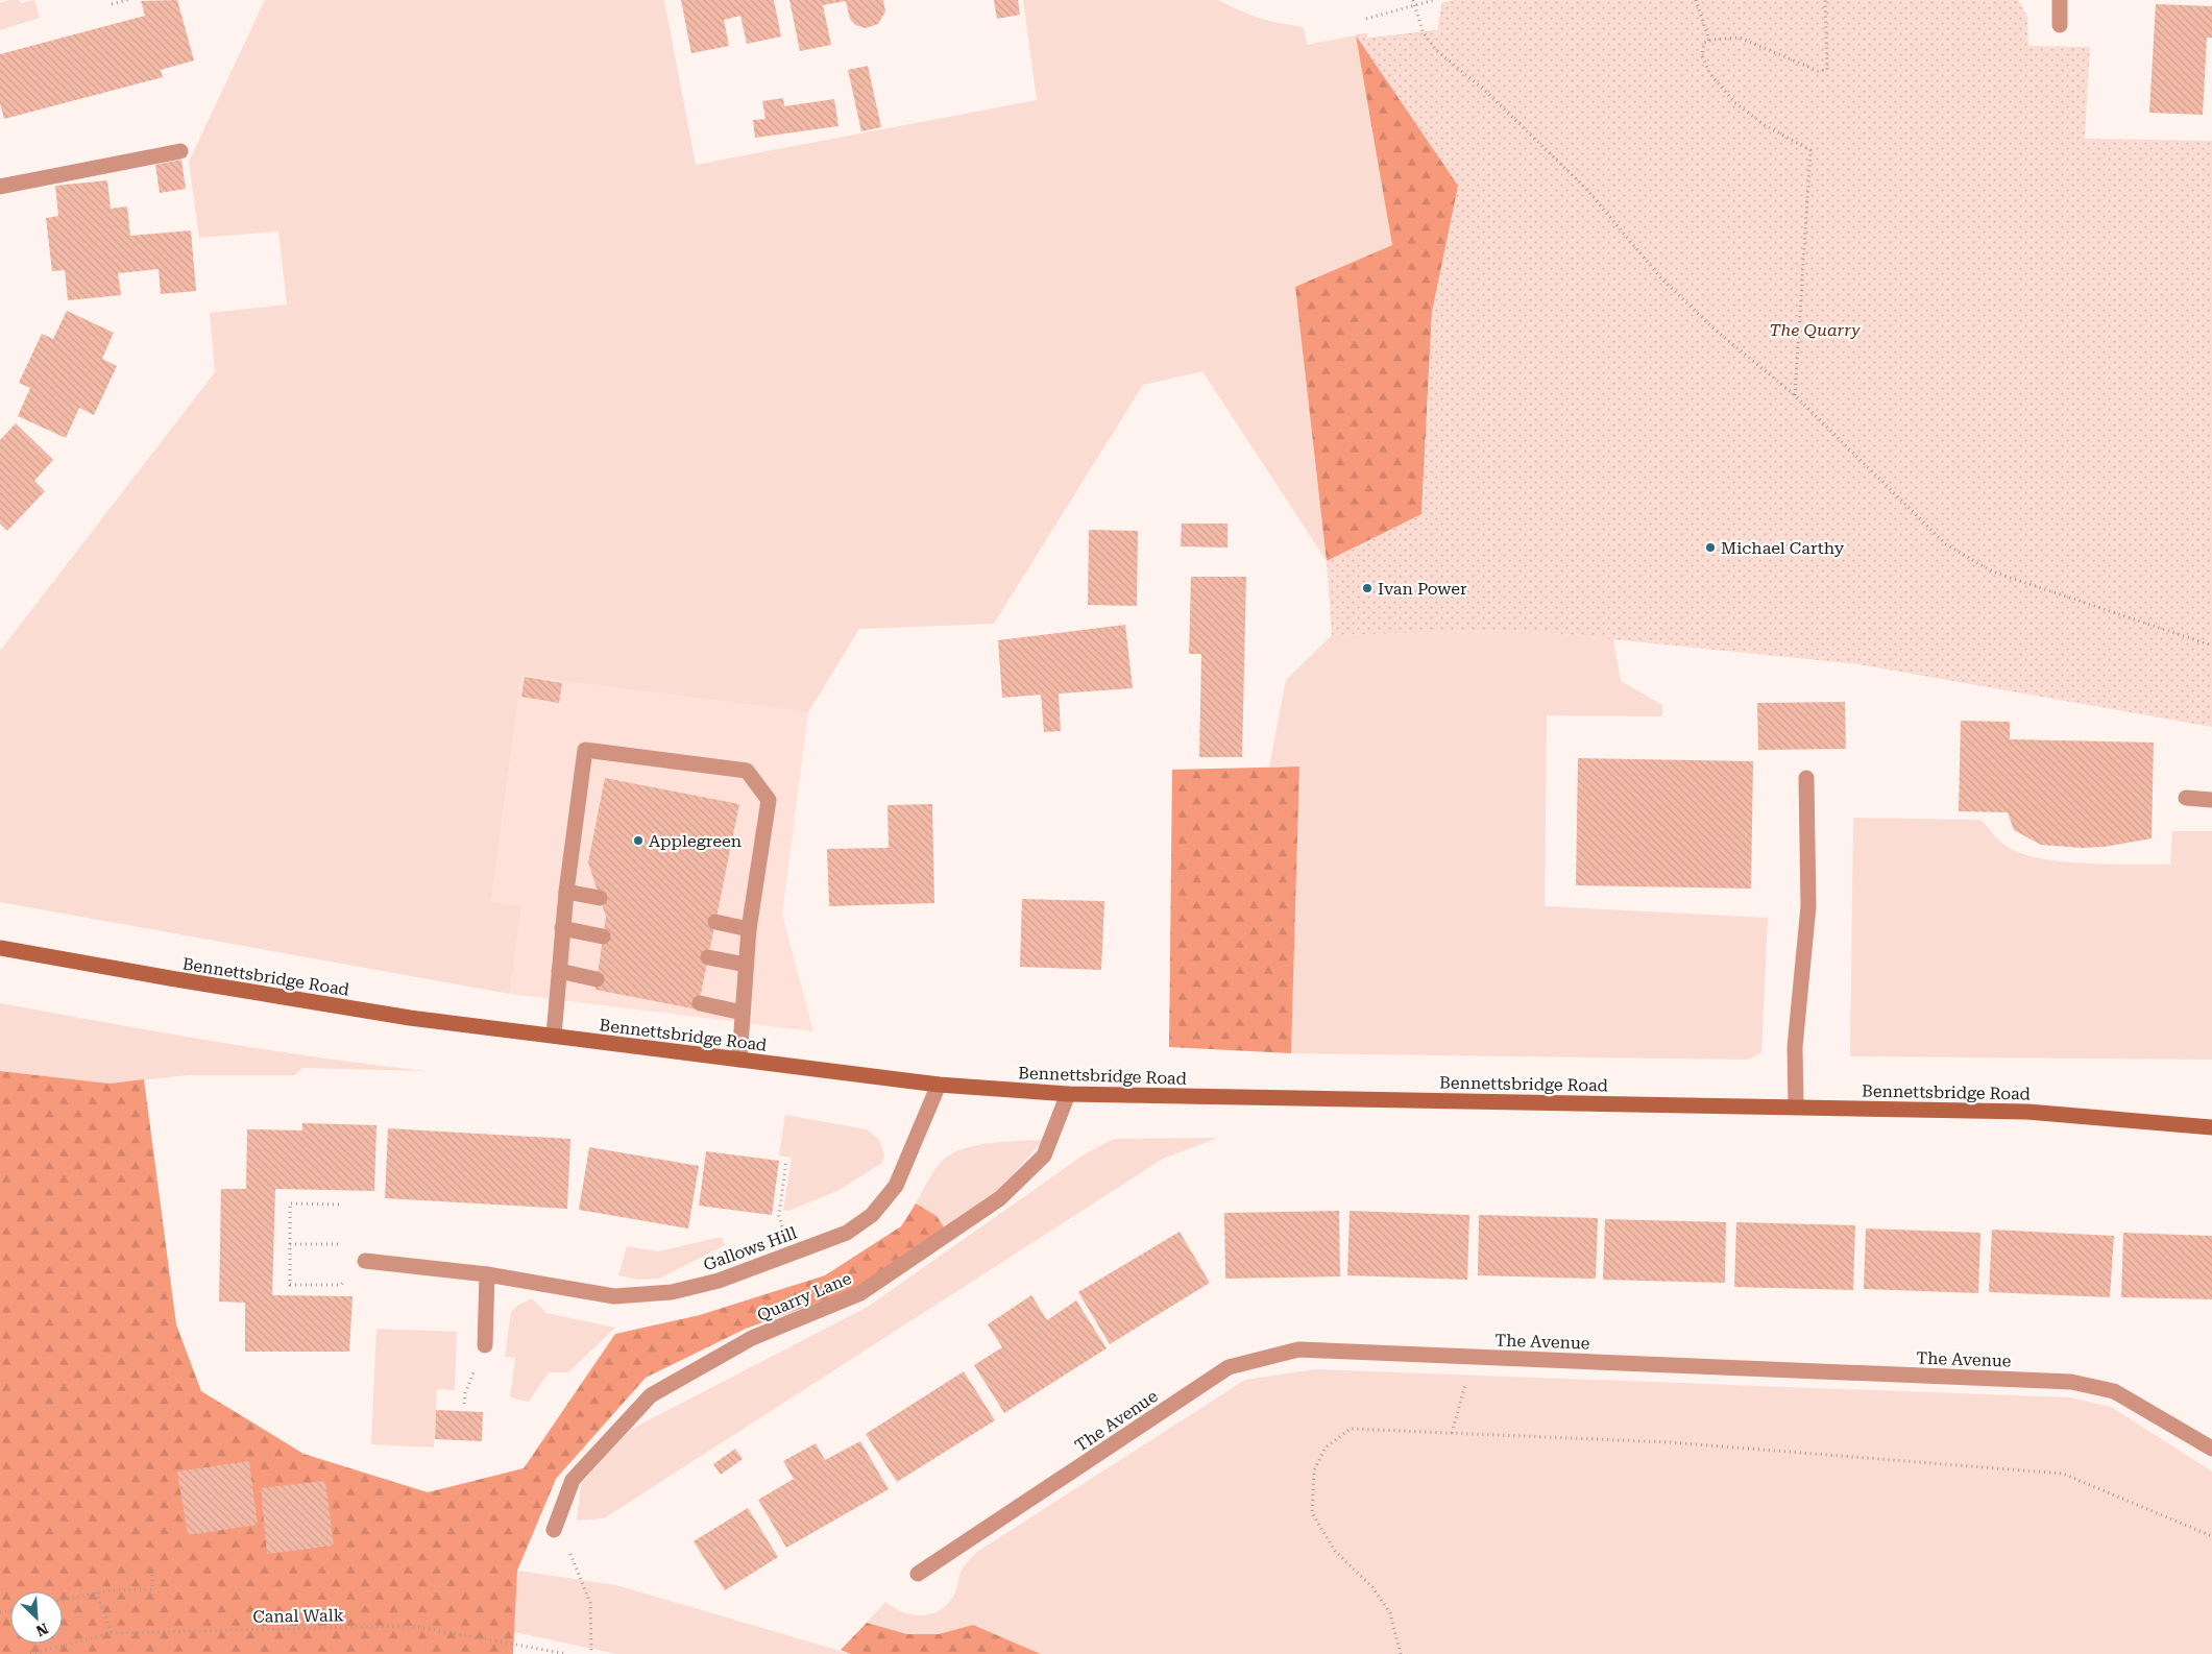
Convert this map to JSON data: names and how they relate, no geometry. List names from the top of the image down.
{
  "streets": {
    "main road": ["Bennettsbridge Road"],
    "street": ["Gallows Hill", "Quarry Lane", "The Avenue"],
    "path": ["Canal Walk"]
  },
  "crossings": [
    ["Bennettsbridge Road", "Gallows Hill"],
    ["Bennettsbridge Road", "Quarry Lane"]
  ],
  "parks": ["The Quarry"],
  "places": ["Michael Carthy", "Ivan Power", "Applegreen"],
  "north": "bottom right"
}
